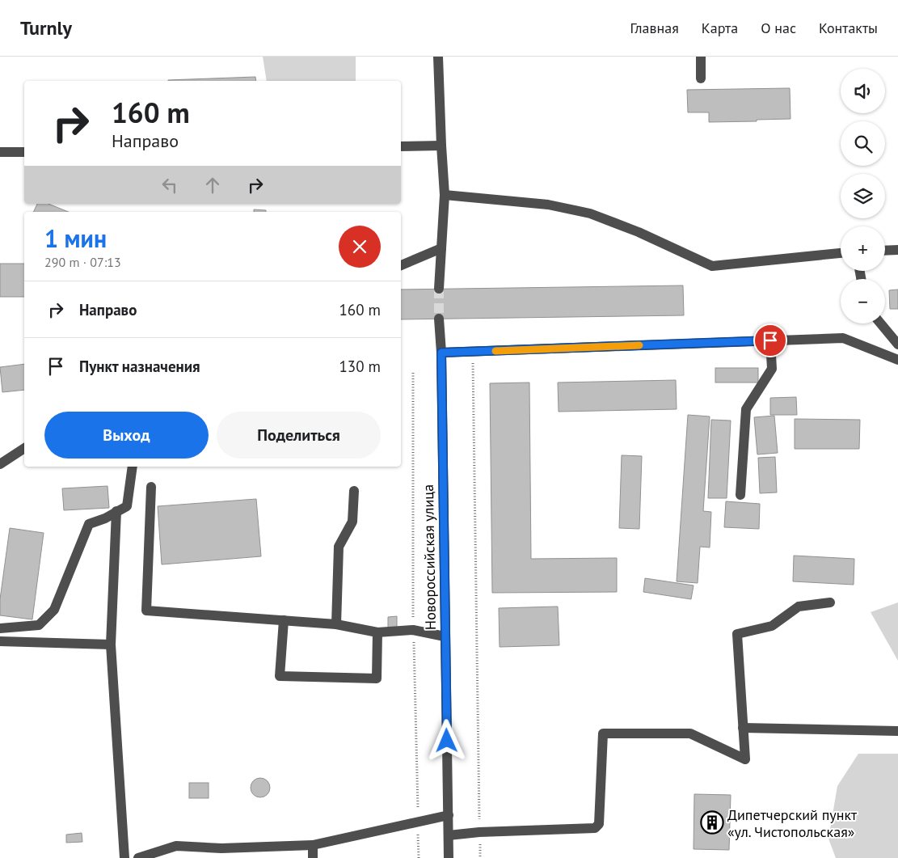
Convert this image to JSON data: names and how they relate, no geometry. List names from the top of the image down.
{
  "streets": {
    "street": ["Новороссийская улица"]
  },
  "places": {
    "building": ["Дипетчерский пункт «ул. Чистопольская»"]
  },
  "page": {
    "header": "Turnly",
    "nav": [
      "Главная",
      "Карта",
      "О нас",
      "Контакты"
    ],
    "map_buttons": ["+", "−"],
    "turn": ["160 m", "Направо"],
    "heading": ["1 мин", "290 m · 07:13"],
    "list": [
      {
        "name": "Направо",
        "value": "160 m"
      },
      {
        "name": "Пункт назначения",
        "value": "130 m"
      }
    ],
    "buttons": ["Выход", "Поделиться"]
  }
}
